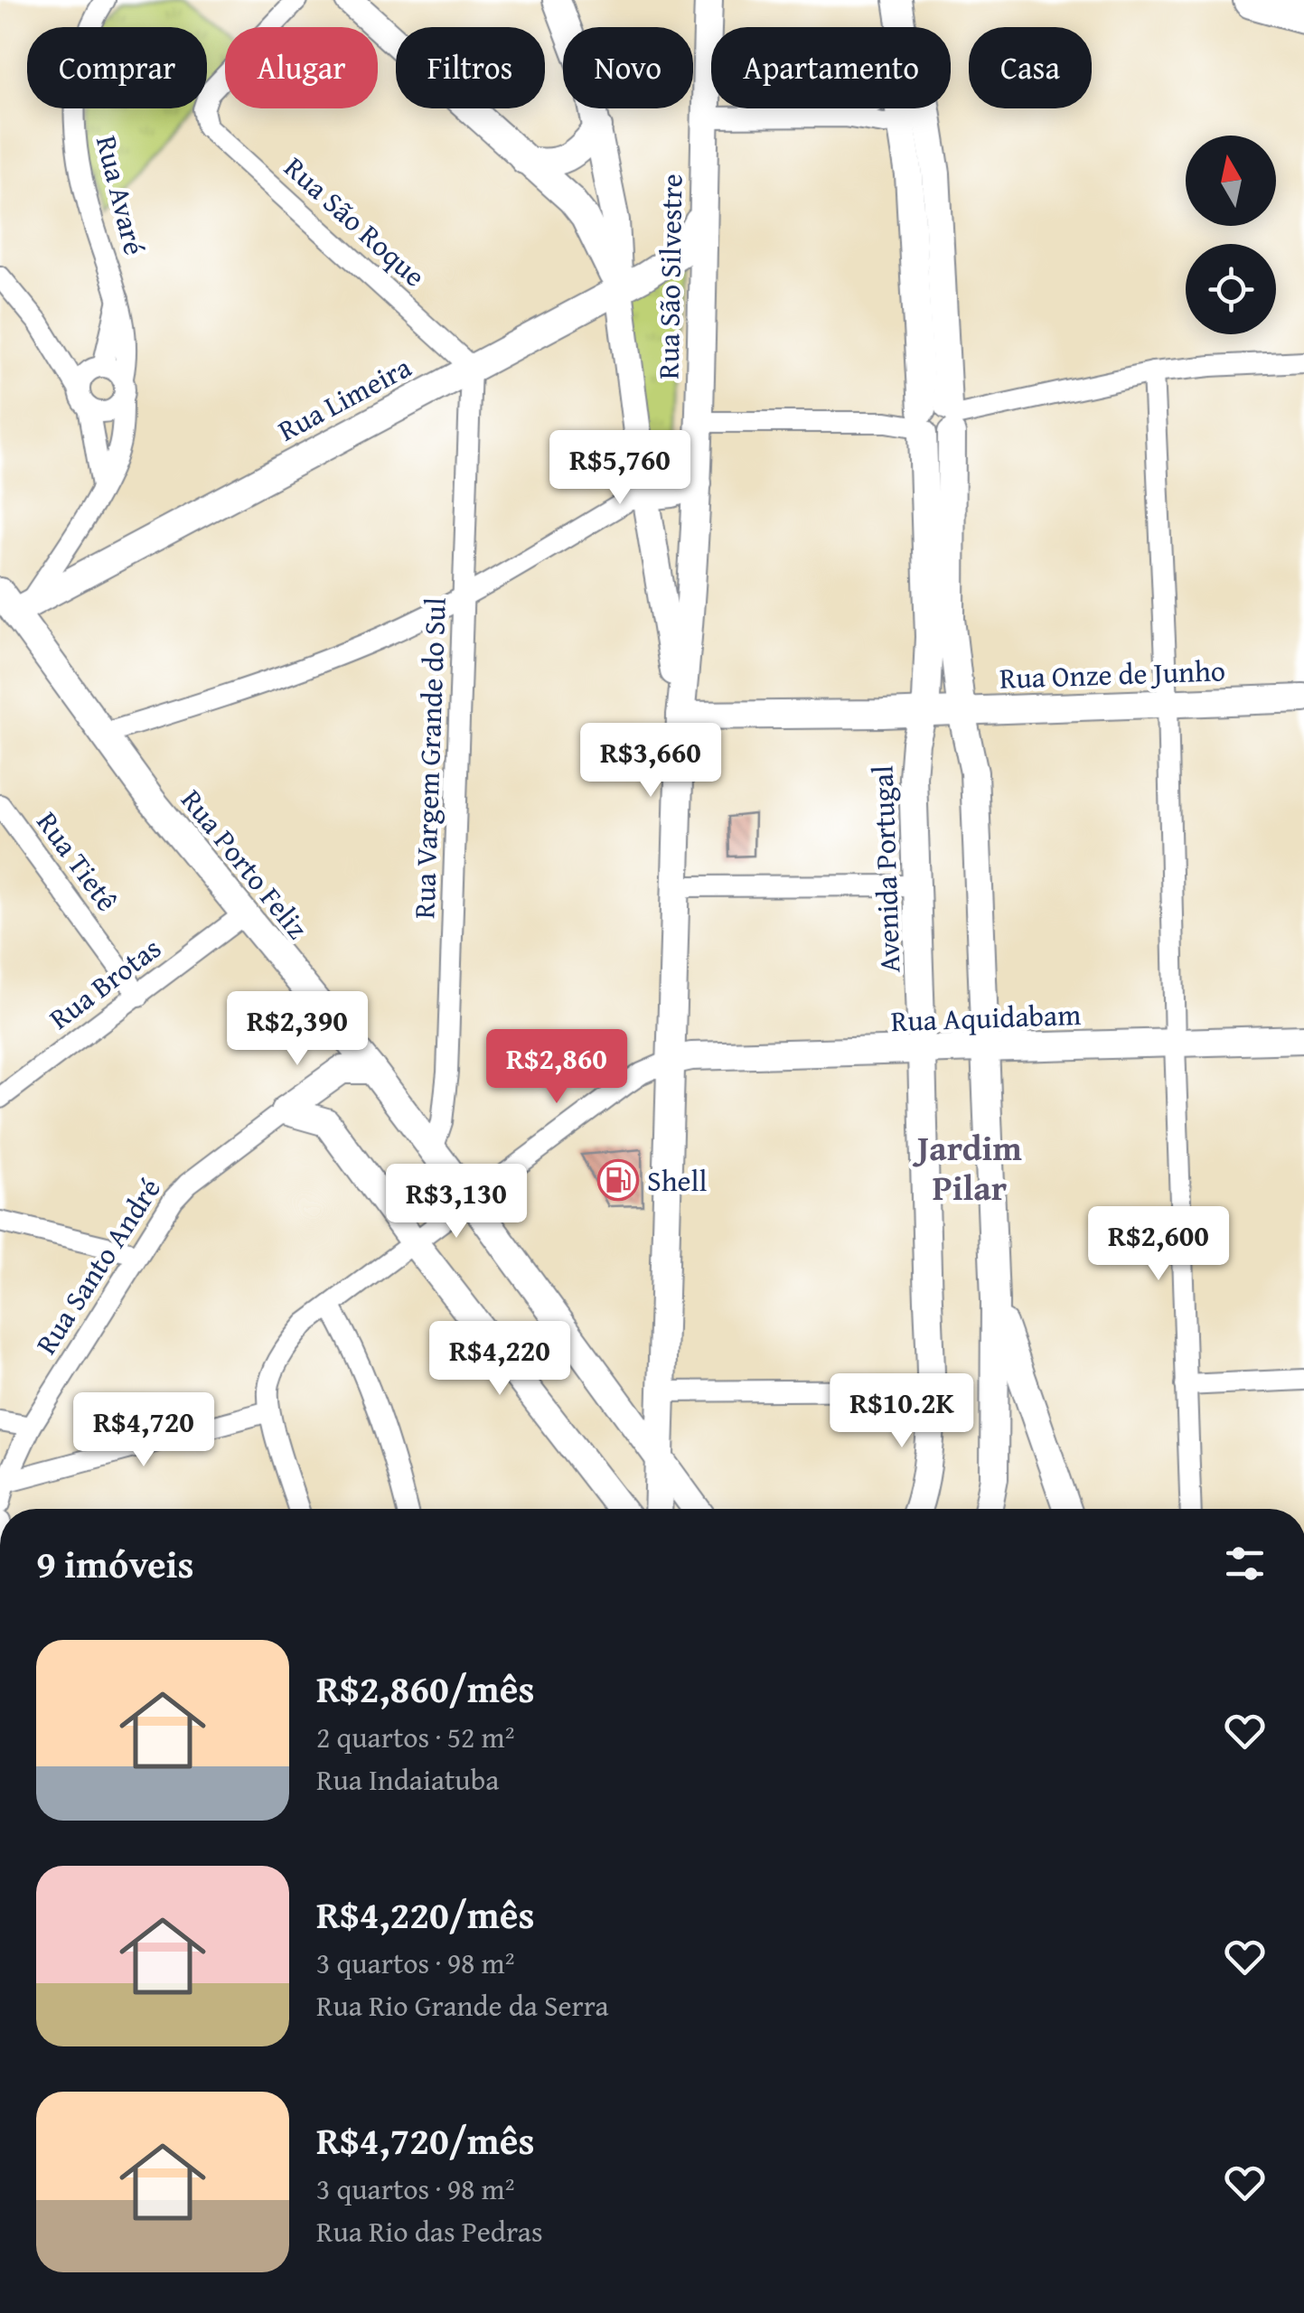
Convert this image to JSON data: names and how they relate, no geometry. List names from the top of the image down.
{
  "streets": {
    "street": [
      "Rua Avaré",
      "Rua São Roque",
      "Rua São Silvestre",
      "Rua Limeira",
      "Rua Onze de Junho",
      "Rua Vargem Grande do Sul",
      "Rua Tietê",
      "Rua Porto Feliz",
      "Avenida Portugal",
      "Rua Brotas",
      "Rua Aquidabam",
      "Rua Santo André"
    ]
  },
  "crossings": [
    ["Rua São Roque", "Rua Limeira"],
    ["Rua São Roque", "Rua Vargem Grande do Sul"],
    ["Rua São Silvestre", "Rua Limeira"],
    ["Rua São Silvestre", "Rua Onze de Junho"],
    ["Rua Limeira", "Rua Vargem Grande do Sul"],
    ["Rua Limeira", "Rua Porto Feliz"],
    ["Rua Onze de Junho", "Avenida Portugal"],
    ["Rua Vargem Grande do Sul", "Rua Porto Feliz"],
    ["Rua Tietê", "Rua Brotas"],
    ["Rua Porto Feliz", "Rua Brotas"],
    ["Avenida Portugal", "Rua Aquidabam"]
  ],
  "districts": ["Jardim Pilar"],
  "places": {
    "fuel station": ["Shell"]
  },
  "north": "top",
  "page": {
    "chip": [
      "Comprar",
      "Alugar",
      "Filtros",
      "Novo",
      "Apartamento",
      "Casa"
    ],
    "price": [
      "R$5,760",
      "R$3,660",
      "R$2,390",
      "R$2,860",
      "R$3,130",
      "R$2,600",
      "R$4,220",
      "R$10.2K",
      "R$4,720"
    ],
    "heading": "9 imóveis",
    "list": [
      {
        "name": "R$2,860/mês",
        "note": "2 quartos · 52 m² · Rua Indaiatuba"
      },
      {
        "name": "R$4,220/mês",
        "note": "3 quartos · 98 m² · Rua Rio Grande da Serra"
      },
      {
        "name": "R$4,720/mês",
        "note": "3 quartos · 98 m² · Rua Rio das Pedras"
      }
    ]
  }
}
